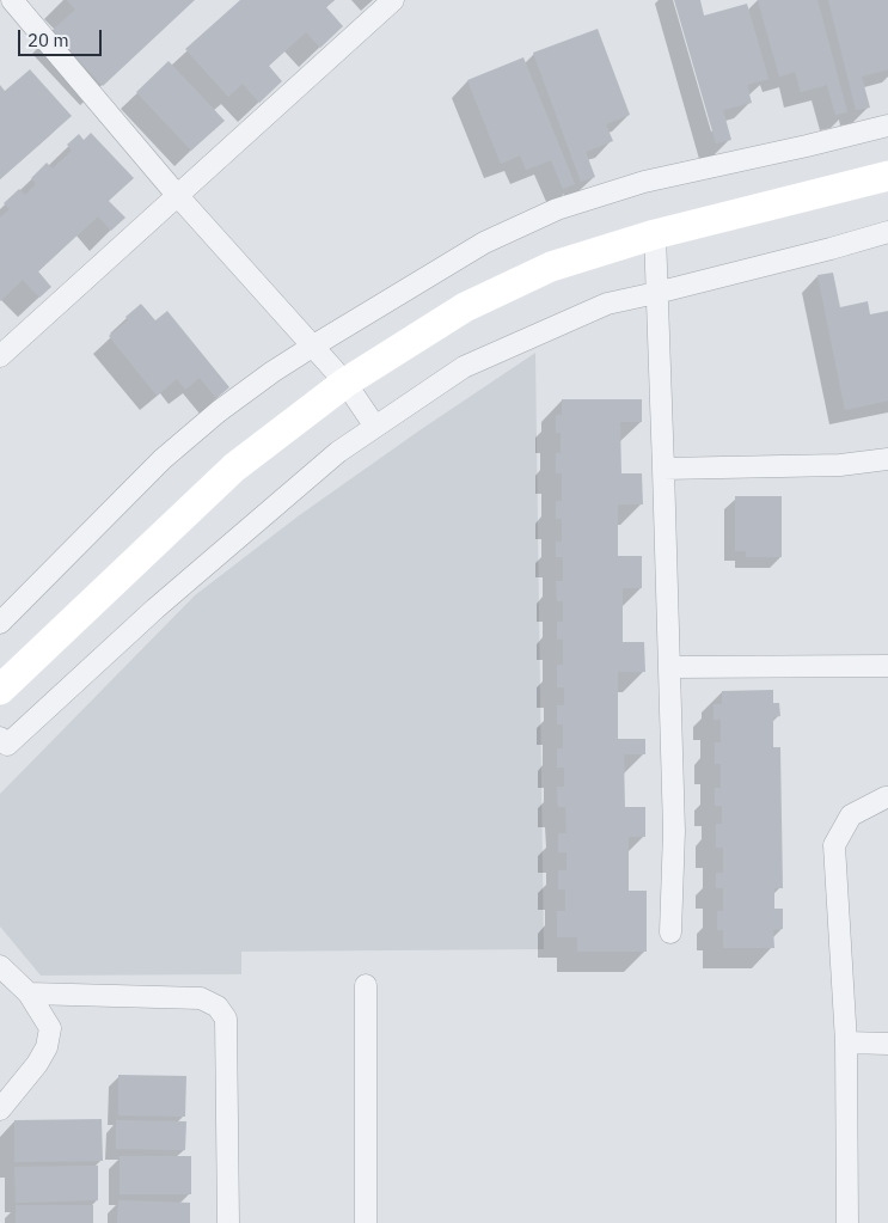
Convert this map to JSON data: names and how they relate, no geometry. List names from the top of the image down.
{
  "scale_bar": "20 m"
}
